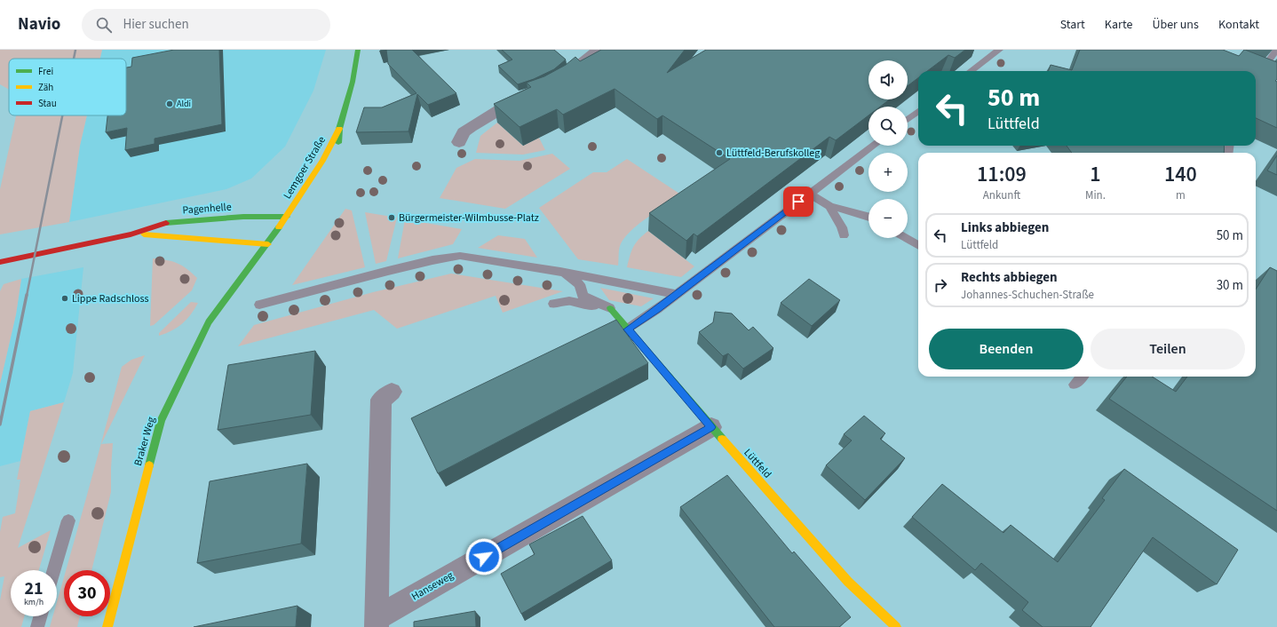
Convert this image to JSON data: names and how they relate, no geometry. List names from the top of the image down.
{
  "streets": {
    "main road": [
      "Lemgoer Straße",
      "Pagenhelle",
      "Braker Weg",
      "Lüttfeld"
    ],
    "street": ["Hanseweg"]
  },
  "crossings": [
    ["Lemgoer Straße", "Pagenhelle"],
    ["Lemgoer Straße", "Braker Weg"],
    ["Pagenhelle", "Braker Weg"],
    ["Lüttfeld", "Hanseweg"]
  ],
  "places": [
    "Aldi",
    "Lüttfeld-Berufskolleg",
    "Bürgermeister-Wilmbusse-Platz",
    "Lippe Radschloss"
  ],
  "legend": ["Frei", "Zäh", "Stau"],
  "page": {
    "header": "Navio",
    "search": "Hier suchen",
    "nav": [
      "Start",
      "Karte",
      "Über uns",
      "Kontakt"
    ],
    "map_buttons": ["+", "−"],
    "turn": ["50 m", "Lüttfeld"],
    "eta": [
      "11:09",
      "Ankunft",
      "1",
      "Min.",
      "140",
      "m"
    ],
    "list": [
      {
        "name": "Links abbiegen",
        "note": "Lüttfeld",
        "value": "50 m"
      },
      {
        "name": "Rechts abbiegen",
        "note": "Johannes-Schuchen-Straße",
        "value": "30 m"
      }
    ],
    "buttons": ["Beenden", "Teilen"],
    "speed": "21 km/h",
    "limit": "30"
  }
}
